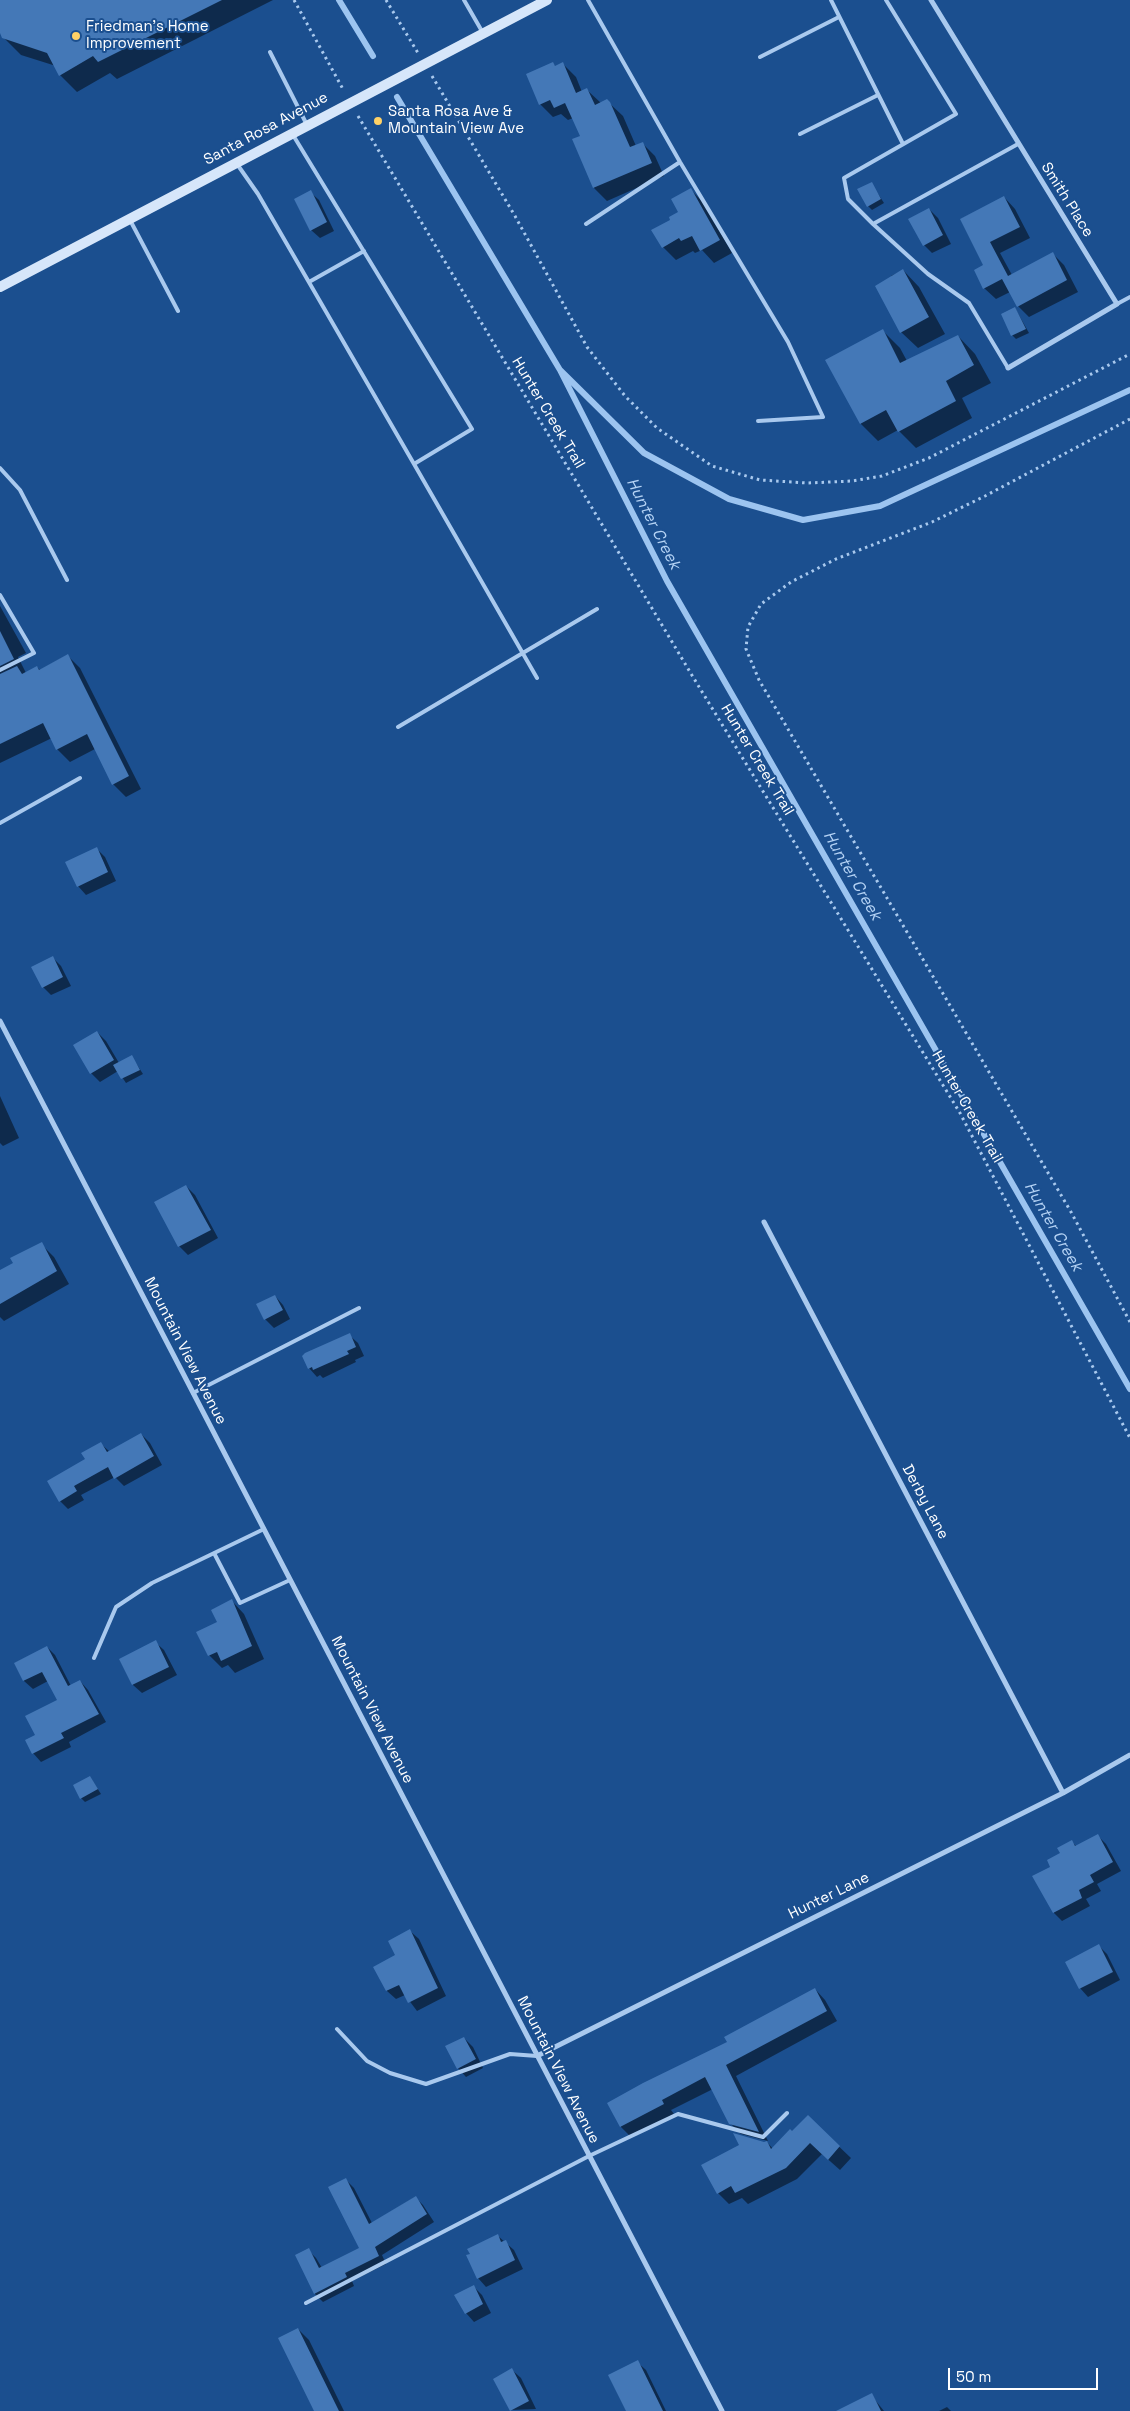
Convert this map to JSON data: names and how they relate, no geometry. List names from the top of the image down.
{
  "streets": {
    "main road": ["Santa Rosa Avenue"],
    "street": [
      "Smith Place",
      "Mountain View Avenue",
      "Derby Lane",
      "Hunter Lane"
    ],
    "path": ["Hunter Creek Trail"]
  },
  "crossings": [
    ["Santa Rosa Avenue", "Hunter Creek Trail"],
    ["Mountain View Avenue", "Hunter Lane"],
    ["Derby Lane", "Hunter Lane"]
  ],
  "water": ["Hunter Creek"],
  "places": ["Friedman's Home Improvement", "Santa Rosa Ave & Mountain View Ave"],
  "scale_bar": "50 m"
}
